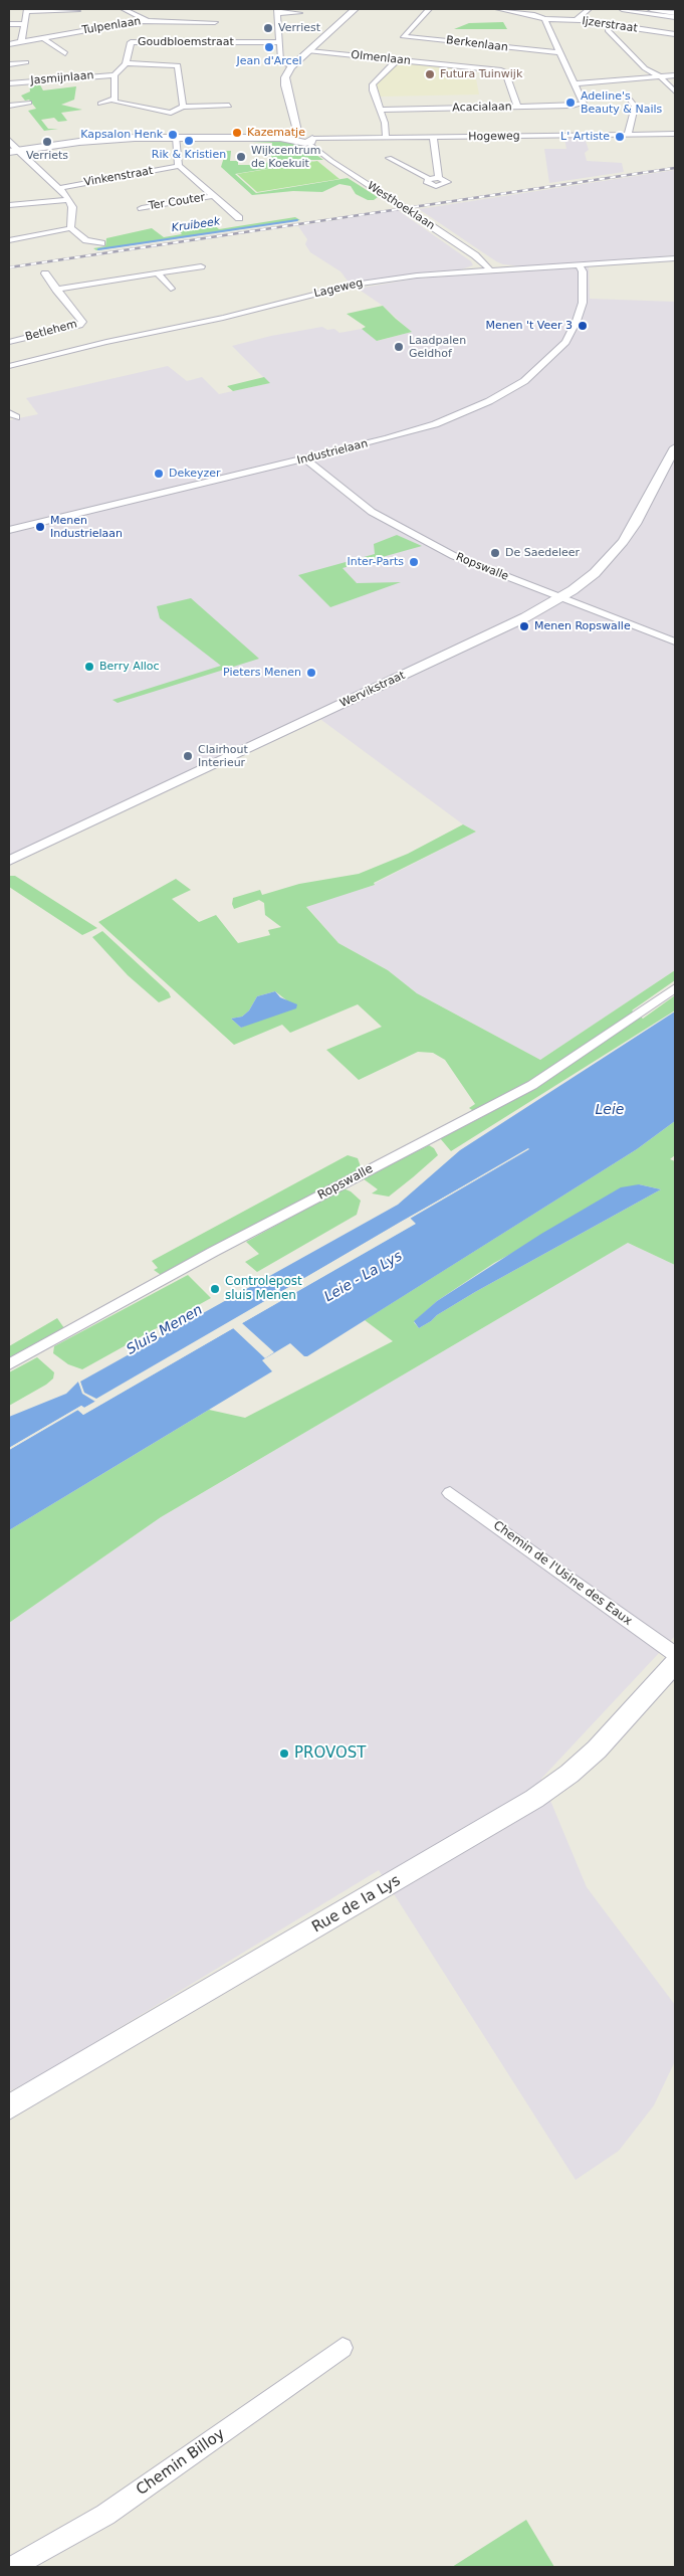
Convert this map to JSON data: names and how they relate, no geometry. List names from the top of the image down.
{
  "streets": {
    "main road": ["Rue de la Lys"],
    "street": [
      "Ijzerstraat",
      "Tulpenlaan",
      "Goudbloemstraat",
      "Berkenlaan",
      "Olmenlaan",
      "Jasmijnlaan",
      "Acacialaan",
      "Hogeweg",
      "Vinkenstraat",
      "Ter Couter",
      "Westhoeklaan",
      "Lageweg",
      "Betlehem",
      "Industrielaan",
      "Ropswalle",
      "Wervikstraat",
      "Chemin de l'Usine des Eaux",
      "Chemin Billoy"
    ]
  },
  "crossings": [
    ["Olmenlaan", "Acacialaan"],
    ["Hogeweg", "Westhoeklaan"],
    ["Vinkenstraat", "Ter Couter"],
    ["Westhoeklaan", "Lageweg"],
    ["Lageweg", "Industrielaan"],
    ["Industrielaan", "Ropswalle"],
    ["Ropswalle", "Wervikstraat"]
  ],
  "water": [
    "Kruibeek",
    "Leie",
    "Leie - La Lys",
    "Sluis Menen"
  ],
  "places": [
    "Verriest",
    "Jean d'Arcel",
    "Futura Tuinwijk",
    "Adeline's Beauty & Nails",
    "Kazematje",
    "Kapsalon Henk",
    "L' Artiste",
    "Rik & Kristien",
    "Verriets",
    "Wijkcentrum de Koekuit",
    "Menen 't Veer 3",
    "Laadpalen Geldhof",
    "Dekeyzer",
    "Menen Industrielaan",
    "De Saedeleer",
    "Inter-Parts",
    "Menen Ropswalle",
    "Berry Alloc",
    "Pieters Menen",
    "Clairhout Interieur",
    "Controlepost sluis Menen",
    "PROVOST"
  ]
}
